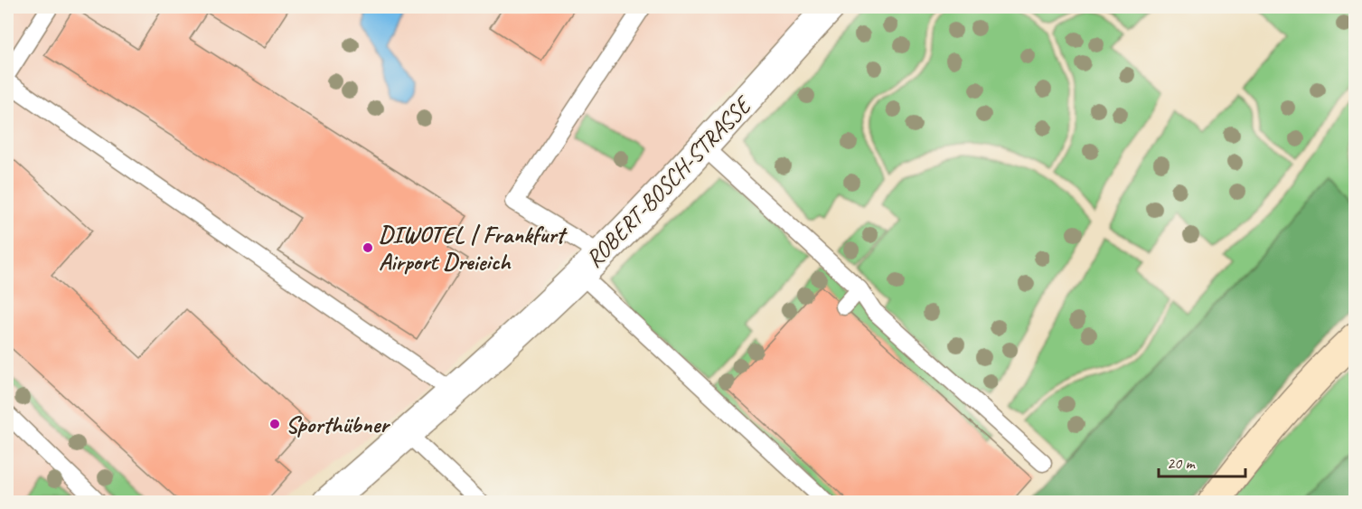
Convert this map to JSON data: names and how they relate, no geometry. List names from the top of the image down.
{
  "streets": {
    "street": ["ROBERT-BOSCH-STRASSE"]
  },
  "places": ["DIWOTEL | Frankfurt Airport Dreieich", "Sporthübner"],
  "scale_bar": "20 m"
}
